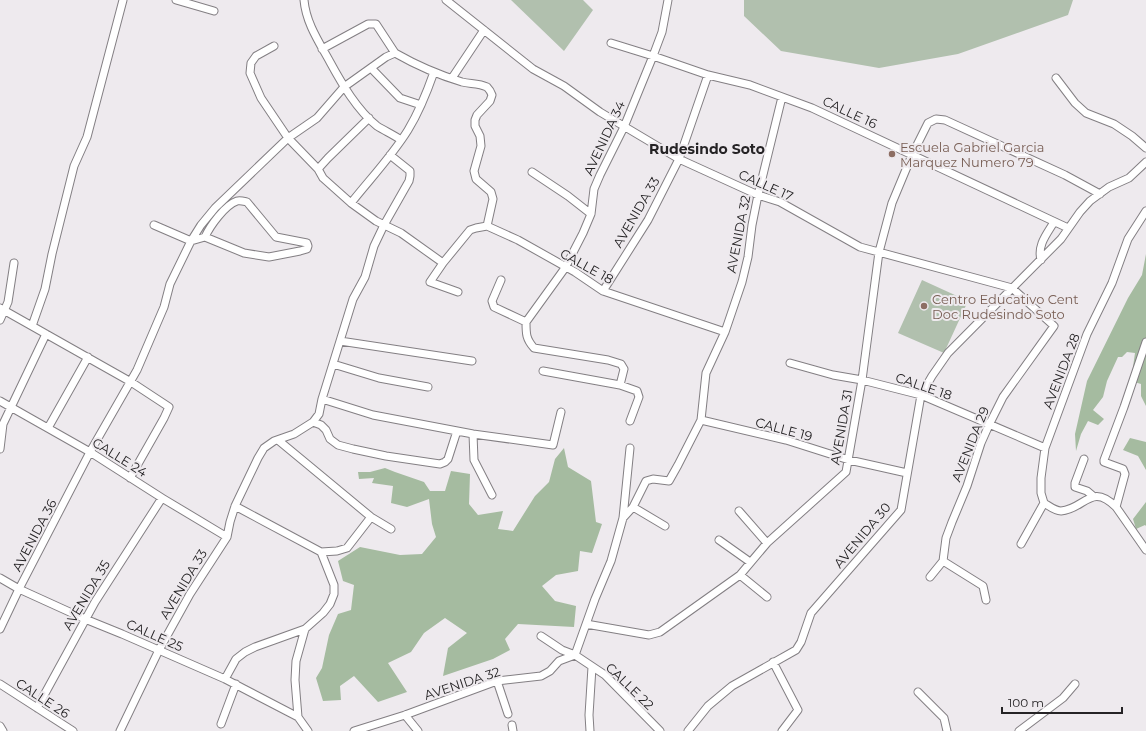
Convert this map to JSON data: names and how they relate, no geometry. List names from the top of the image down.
{
  "streets": {
    "street": [
      "CALLE 16",
      "AVENIDA 34",
      "CALLE 17",
      "AVENIDA 33",
      "AVENIDA 32",
      "CALLE 18",
      "AVENIDA 28",
      "AVENIDA 31",
      "CALLE 19",
      "AVENIDA 29",
      "CALLE 24",
      "AVENIDA 36",
      "AVENIDA 30",
      "AVENIDA 35",
      "CALLE 25",
      "CALLE 22",
      "CALLE 26"
    ]
  },
  "crossings": [
    ["CALLE 16", "AVENIDA 34"],
    ["CALLE 16", "AVENIDA 33"],
    ["CALLE 16", "AVENIDA 32"],
    ["CALLE 16", "AVENIDA 31"],
    ["CALLE 16", "AVENIDA 30"],
    ["AVENIDA 34", "CALLE 17"],
    ["AVENIDA 34", "CALLE 18"],
    ["CALLE 17", "AVENIDA 33"],
    ["CALLE 17", "AVENIDA 32"],
    ["CALLE 17", "AVENIDA 31"],
    ["CALLE 17", "AVENIDA 29"],
    ["CALLE 17", "AVENIDA 30"],
    ["AVENIDA 33", "CALLE 18"],
    ["AVENIDA 33", "CALLE 24"],
    ["AVENIDA 33", "CALLE 25"],
    ["AVENIDA 32", "CALLE 18"],
    ["AVENIDA 32", "CALLE 19"],
    ["AVENIDA 32", "CALLE 22"],
    ["CALLE 18", "AVENIDA 28"],
    ["CALLE 18", "AVENIDA 31"],
    ["CALLE 18", "AVENIDA 29"],
    ["CALLE 18", "AVENIDA 30"],
    ["AVENIDA 31", "CALLE 19"],
    ["AVENIDA 31", "AVENIDA 30"],
    ["CALLE 19", "AVENIDA 30"],
    ["CALLE 24", "AVENIDA 36"],
    ["CALLE 24", "AVENIDA 35"],
    ["AVENIDA 36", "CALLE 25"],
    ["AVENIDA 35", "CALLE 25"],
    ["AVENIDA 35", "CALLE 26"]
  ],
  "districts": ["Rudesindo Soto"],
  "places": ["Escuela Gabriel Garcia Marquez Numero 79", "Centro Educativo Cent Doc Rudesindo Soto"],
  "scale_bar": "100 m"
}
